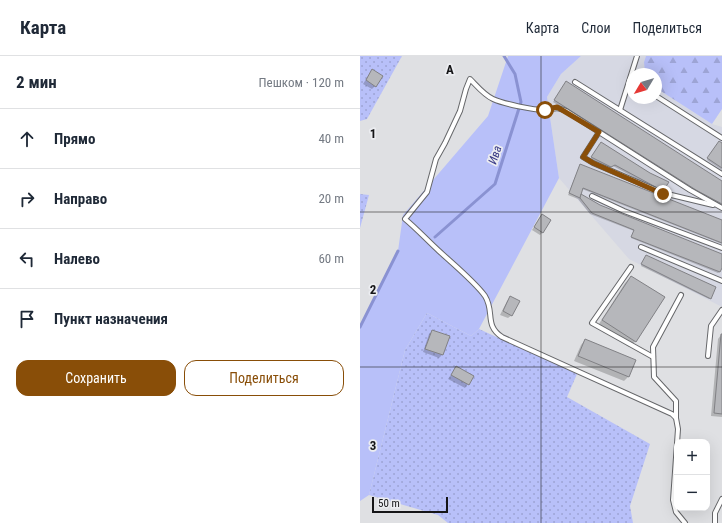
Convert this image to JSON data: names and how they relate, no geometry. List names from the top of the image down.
{
  "water": ["Ива"],
  "scale_bar": "50 m",
  "north": "bottom left",
  "page": {
    "header": "Карта",
    "nav": ["Карта", "Слои", "Поделиться"],
    "heading": ["2 мин", "Пешком · 120 m"],
    "list": [
      ["Прямо", "40 m"],
      ["Направо", "20 m"],
      ["Налево", "60 m"],
      "Пункт назначения"
    ],
    "buttons": ["Сохранить", "Поделиться"],
    "map_buttons": ["+", "−"],
    "scale": "50 m"
  },
  "grid": {
    "columns": ["A"],
    "rows": ["1", "2", "3"]
  }
}
